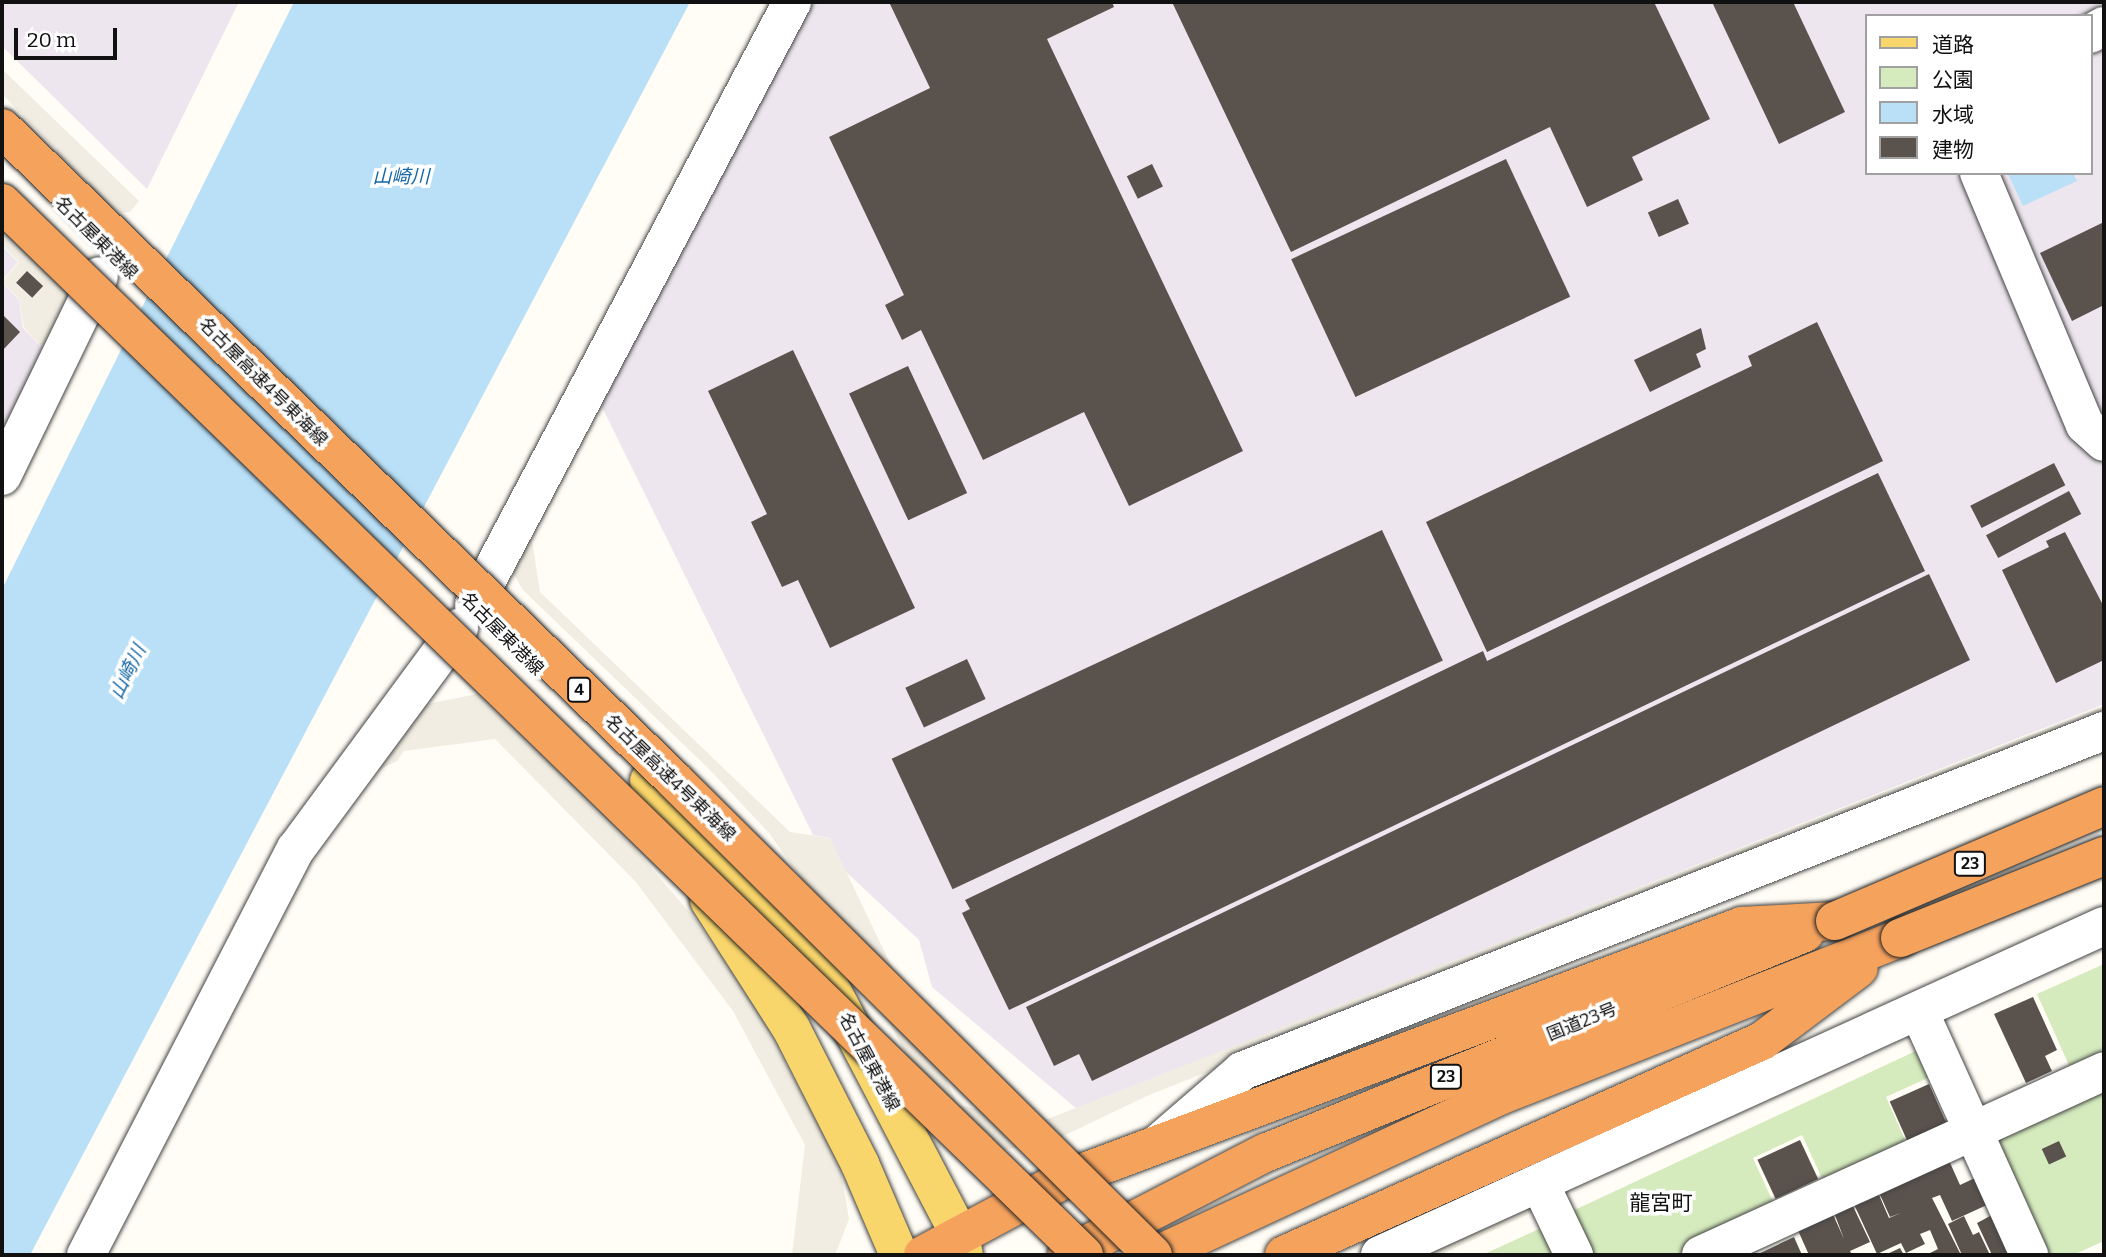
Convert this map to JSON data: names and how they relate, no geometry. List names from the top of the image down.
{
  "streets": {
    "highway": [
      "名古屋高速4号東海線",
      "4",
      "23",
      "国道23号"
    ],
    "main road": ["名古屋東港線"]
  },
  "crossings": [
    ["名古屋高速4号東海線", "23"]
  ],
  "districts": ["龍宮町"],
  "water": ["山崎川"],
  "legend": [
    "道路",
    "公園",
    "水域",
    "建物"
  ],
  "scale_bar": "20 m"
}
